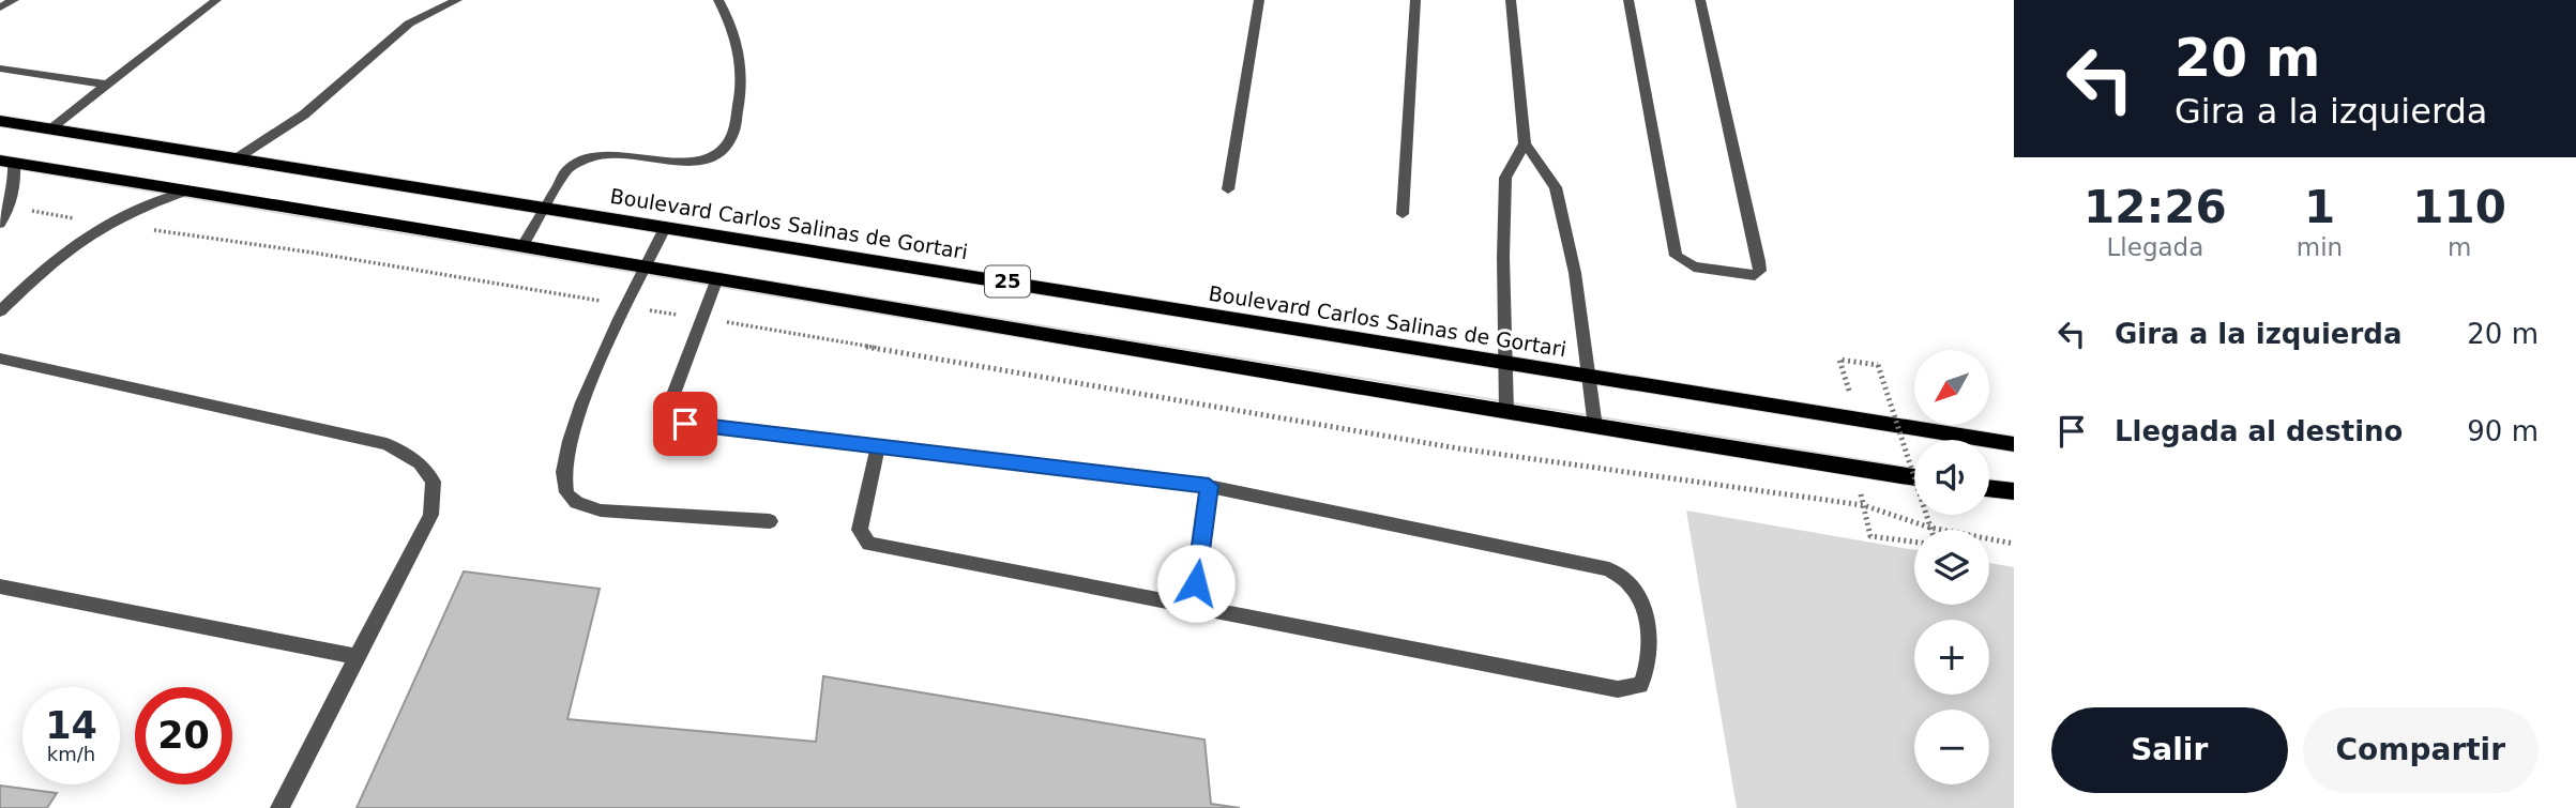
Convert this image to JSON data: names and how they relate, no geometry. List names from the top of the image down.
{
  "streets": {
    "main road": ["Boulevard Carlos Salinas de Gortari", "25"]
  },
  "north": "bottom left",
  "page": {
    "turn": ["20 m", "Gira a la izquierda"],
    "eta": [
      "12:26",
      "Llegada",
      "1",
      "min",
      "110",
      "m"
    ],
    "list": [
      {
        "name": "Gira a la izquierda",
        "value": "20 m"
      },
      {
        "name": "Llegada al destino",
        "value": "90 m"
      }
    ],
    "map_buttons": ["+", "−"],
    "speed": "14 km/h",
    "limit": "20",
    "buttons": ["Salir", "Compartir"]
  }
}
